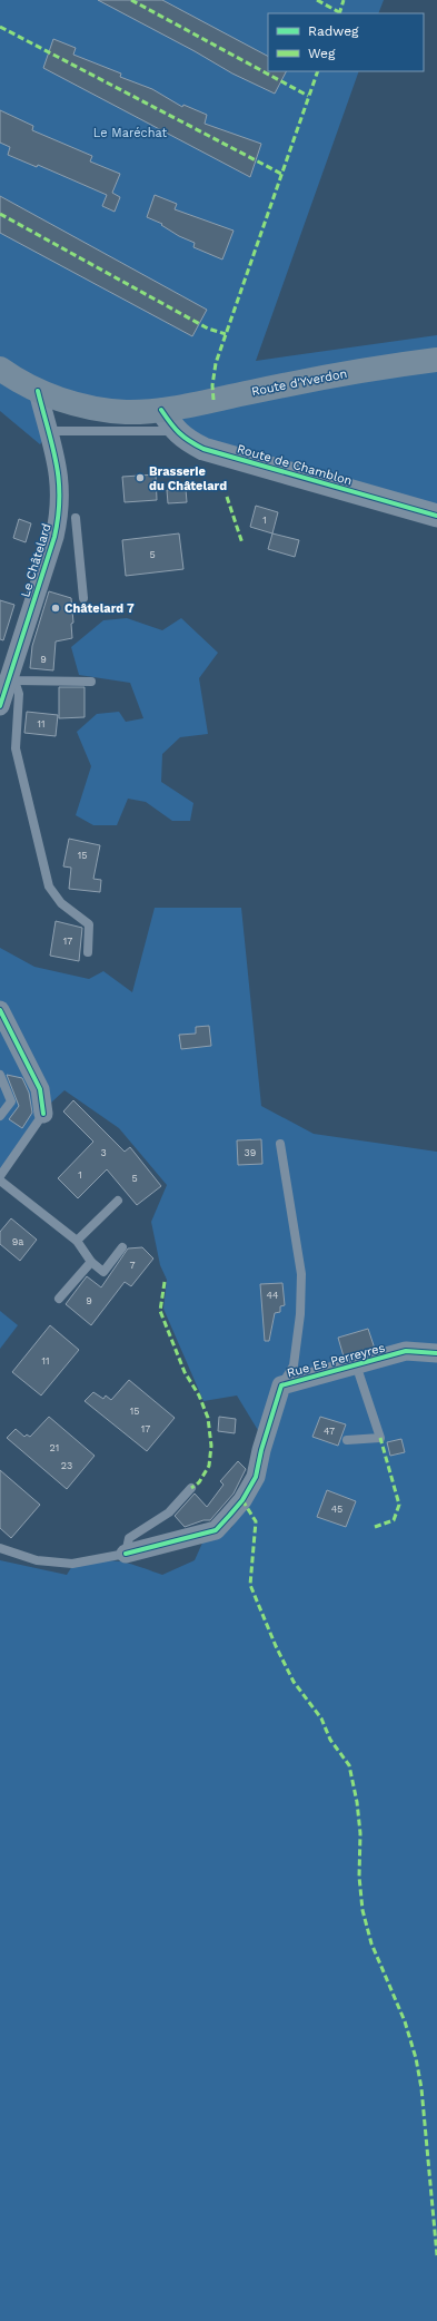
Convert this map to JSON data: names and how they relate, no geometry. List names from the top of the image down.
{
  "streets": {
    "main road": ["Route d'Yverdon"],
    "street": ["Route de Chamblon", "Le Châtelard", "Rue Es Perreyres"]
  },
  "crossings": [
    ["Route d'Yverdon", "Route de Chamblon"]
  ],
  "parks": ["Le Maréchat"],
  "places": ["Brasserie du Châtelard", "Châtelard 7"],
  "house_numbers": [
    "1",
    "5",
    "9",
    "11",
    "15",
    "17",
    "3",
    "39",
    "1",
    "5",
    "9a",
    "7",
    "44",
    "9",
    "11",
    "15",
    "17",
    "47",
    "21",
    "23",
    "45"
  ],
  "legend": ["Radweg", "Weg"]
}
